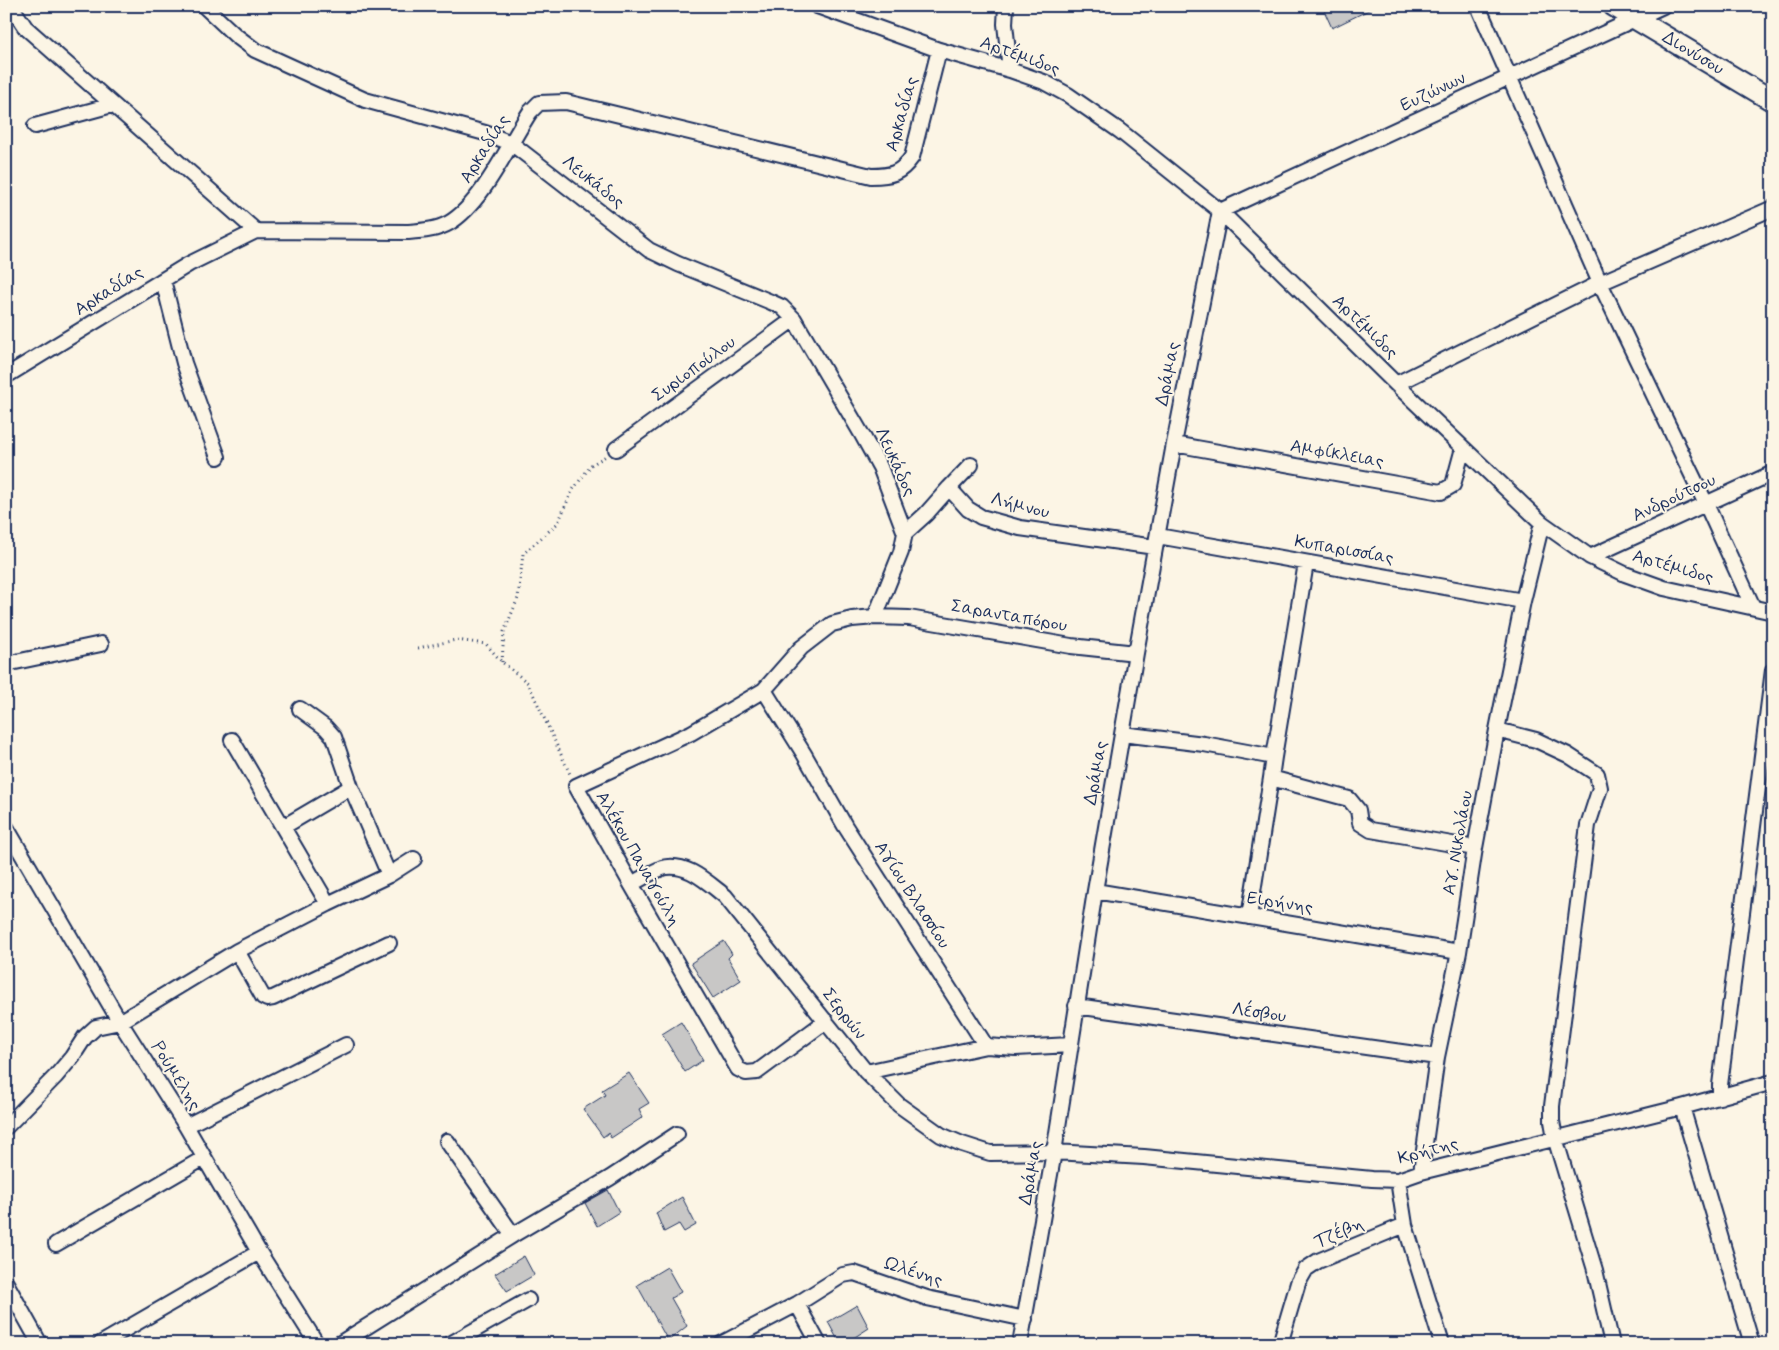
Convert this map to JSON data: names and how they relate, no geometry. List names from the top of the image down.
{
  "streets": {
    "main road": ["Διονύσου"],
    "street": [
      "Αρτέμιδος",
      "Ευζώνων",
      "Αρκαδίας",
      "Λευκάδος",
      "Συριοπούλου",
      "Δράμας",
      "Αμφίκλειας",
      "Ανδρούτσου",
      "Λήμνου",
      "Κυπαρισσίας",
      "Σαρανταπόρου",
      "Αγ. Νικολάου",
      "Αλέκου Παναγούλη",
      "Αγίου Βλασσίου",
      "Ειρήνης",
      "Λέσβου",
      "Σερρών",
      "Ρούμελης",
      "Κρήτης",
      "Τζέβη",
      "Ωλένης"
    ]
  },
  "crossings": [
    ["Διονύσου", "Ευζώνων"],
    ["Αρτέμιδος", "Ευζώνων"],
    ["Αρτέμιδος", "Αρκαδίας"],
    ["Αρτέμιδος", "Δράμας"],
    ["Αρτέμιδος", "Αμφίκλειας"],
    ["Αρτέμιδος", "Ανδρούτσου"],
    ["Αρτέμιδος", "Αγ. Νικολάου"],
    ["Ευζώνων", "Δράμας"],
    ["Αρκαδίας", "Λευκάδος"],
    ["Λευκάδος", "Συριοπούλου"],
    ["Δράμας", "Αμφίκλειας"],
    ["Δράμας", "Λήμνου"],
    ["Δράμας", "Κυπαρισσίας"],
    ["Δράμας", "Σαρανταπόρου"],
    ["Δράμας", "Ειρήνης"],
    ["Δράμας", "Λέσβου"],
    ["Δράμας", "Σερρών"],
    ["Δράμας", "Κρήτης"],
    ["Δράμας", "Ωλένης"],
    ["Λήμνου", "Κυπαρισσίας"],
    ["Κυπαρισσίας", "Αγ. Νικολάου"],
    ["Αγ. Νικολάου", "Ειρήνης"],
    ["Αγ. Νικολάου", "Λέσβου"],
    ["Αγ. Νικολάου", "Κρήτης"],
    ["Αλέκου Παναγούλη", "Σερρών"],
    ["Σερρών", "Κρήτης"]
  ]
}
